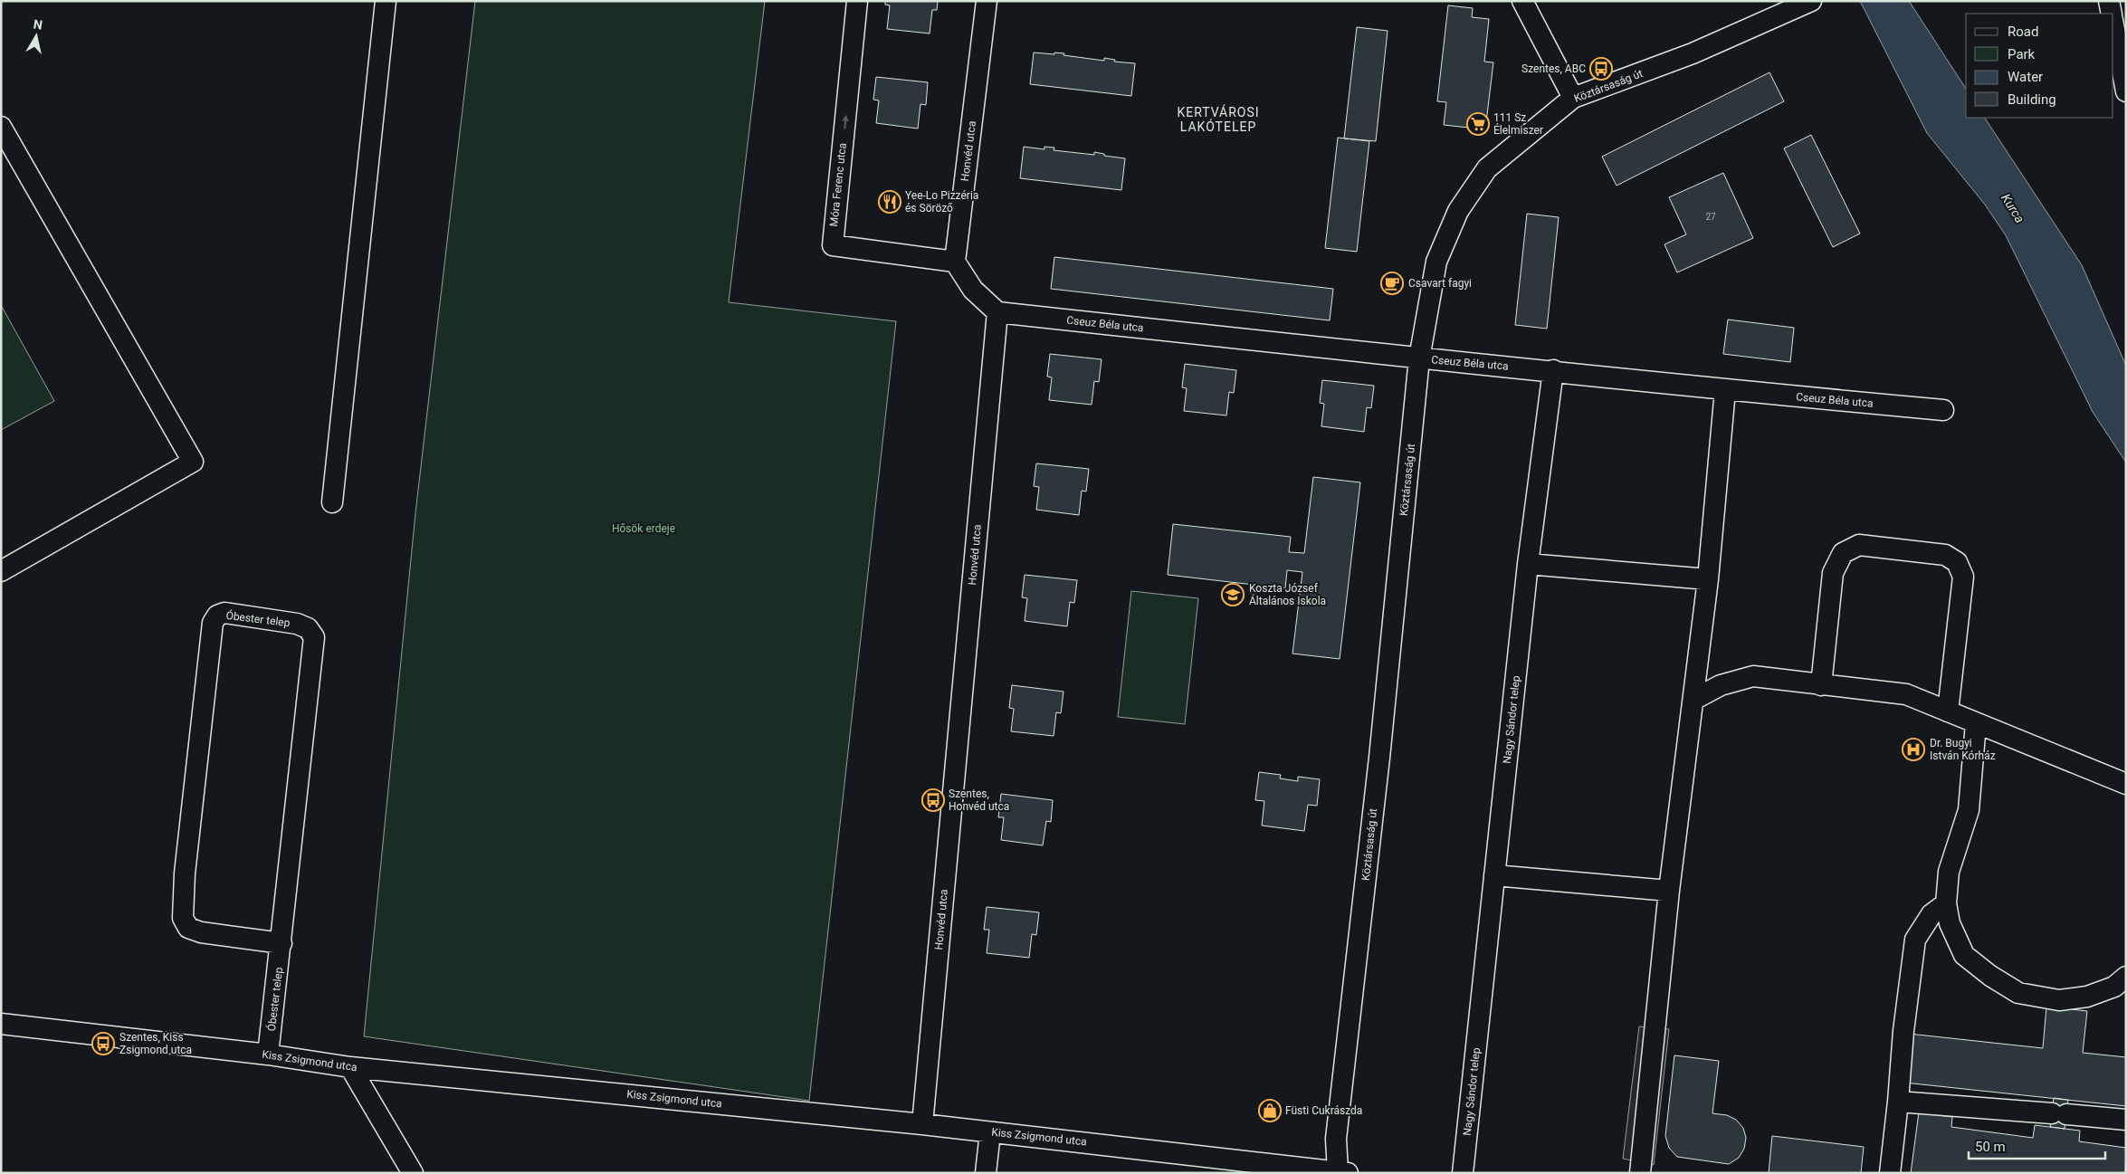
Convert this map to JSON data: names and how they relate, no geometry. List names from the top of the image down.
{
  "streets": {
    "street": [
      "Köztársaság út",
      "Honvéd utca",
      "Móra Ferenc utca",
      "Cseuz Béla utca",
      "Óbester telep",
      "Nagy Sándor telep",
      "Kiss Zsigmond utca"
    ]
  },
  "crossings": [
    ["Köztársaság út", "Cseuz Béla utca"],
    ["Köztársaság út", "Kiss Zsigmond utca"],
    ["Honvéd utca", "Móra Ferenc utca"],
    ["Honvéd utca", "Cseuz Béla utca"],
    ["Honvéd utca", "Kiss Zsigmond utca"],
    ["Cseuz Béla utca", "Nagy Sándor telep"],
    ["Óbester telep", "Kiss Zsigmond utca"]
  ],
  "districts": ["KERTVÁROSI LAKÓTELEP"],
  "water": ["Kurca"],
  "parks": ["Hősök erdeje"],
  "places": {
    "bus stop": ["Szentes, ABC", "Szentes, Honvéd utca", "Szentes, Kiss Zsigmond utca"],
    "supermarket": ["111 Sz Élelmiszer"],
    "restaurant": ["Yee-Lo Pizzéria és Söröző"],
    "cafe": ["Csavart fagyi"],
    "school or university": ["Koszta József Általános Iskola"],
    "hospital": ["Dr. Bugyi István Kórház"],
    "shop": ["Füsti Cukrászda"]
  },
  "house_numbers": ["27"],
  "legend": [
    "Road",
    "Park",
    "Water",
    "Building"
  ],
  "scale_bar": "50 m",
  "north": "top"
}
